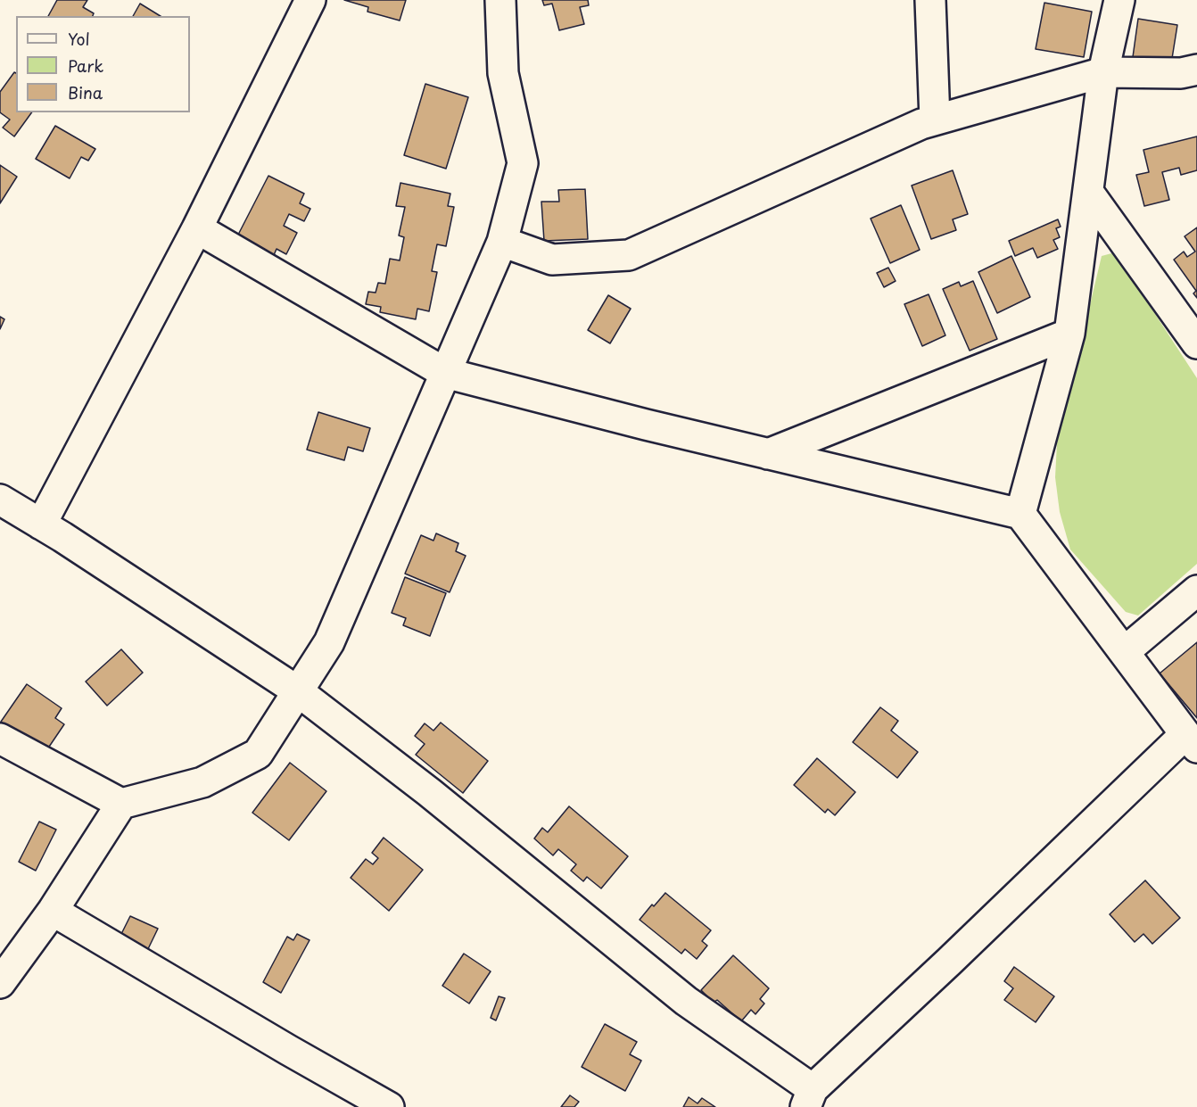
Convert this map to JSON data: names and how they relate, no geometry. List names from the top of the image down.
{
  "legend": ["Yol", "Park", "Bina"]
}
